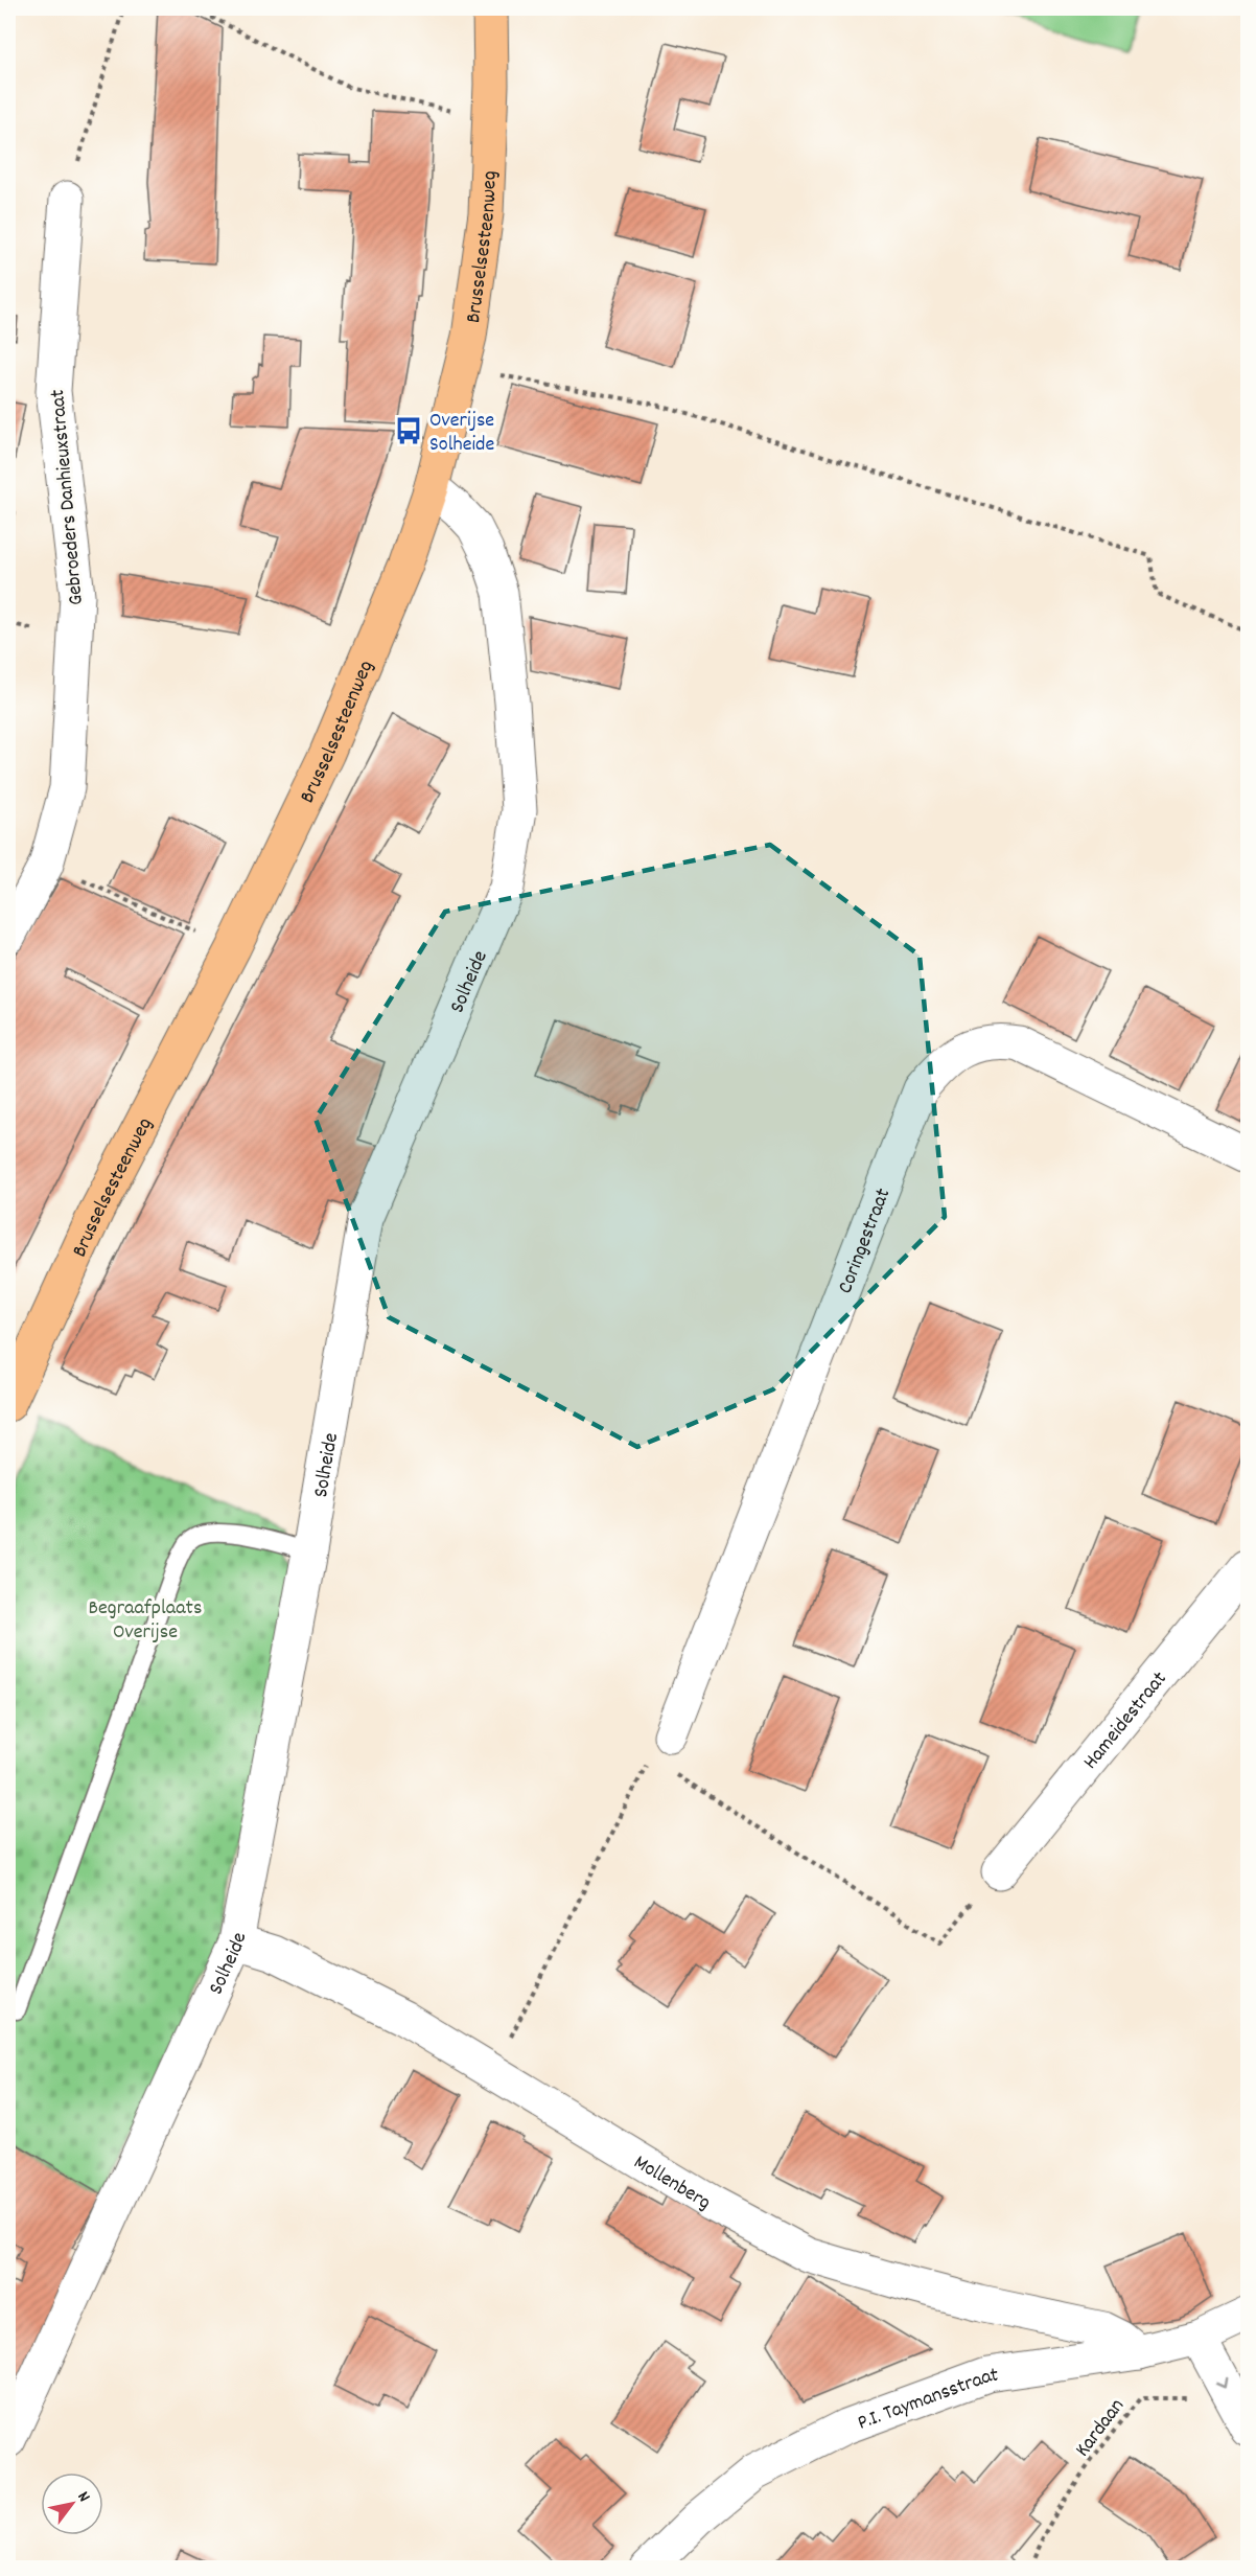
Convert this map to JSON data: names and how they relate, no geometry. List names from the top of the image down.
{
  "streets": {
    "main road": ["Brusselsesteenweg"],
    "street": [
      "Gebroeders Danhieuxstraat",
      "Solheide",
      "Coringestraat",
      "Hameidestraat",
      "Mollenberg",
      "P.I. Taymansstraat"
    ],
    "path": ["Kardaan"]
  },
  "crossings": [
    ["Brusselsesteenweg", "Solheide"],
    ["Solheide", "Mollenberg"],
    ["Mollenberg", "P.I. Taymansstraat"]
  ],
  "parks": ["Begraafplaats Overijse"],
  "places": {
    "bus stop": ["Overijse Solheide"]
  },
  "north": "top right"
}
